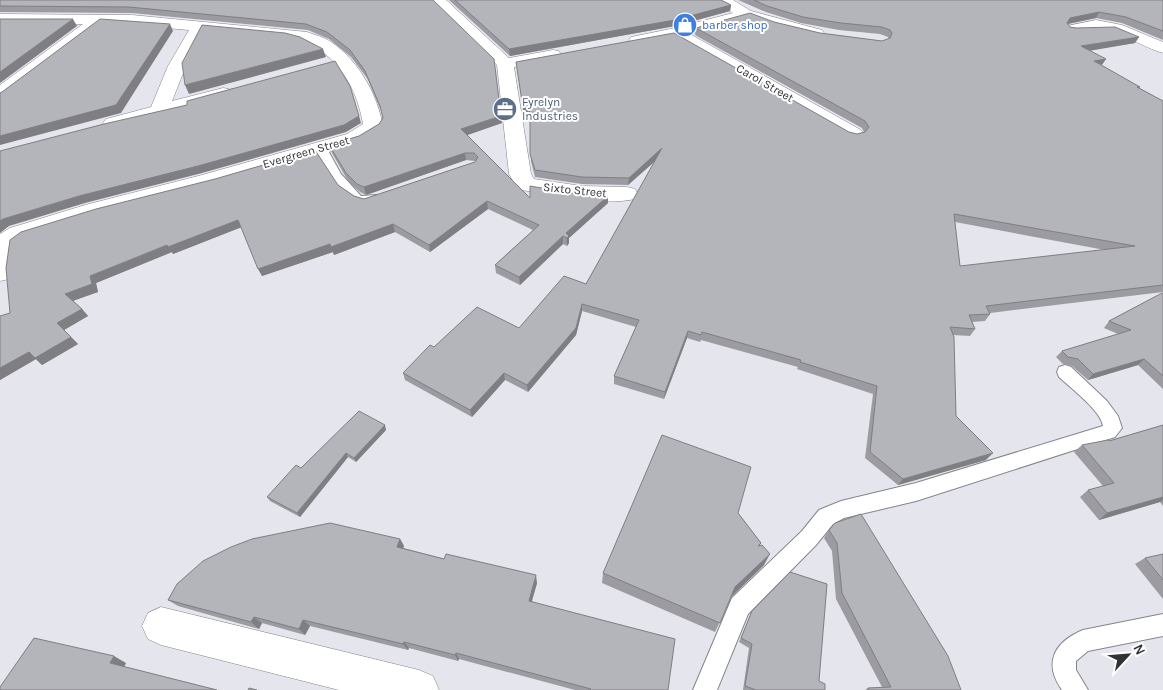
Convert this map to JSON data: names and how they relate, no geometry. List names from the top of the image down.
{
  "streets": {
    "street": ["Carol Street", "Evergreen Street", "Sixto Street"]
  },
  "places": {
    "shop": ["barber shop"],
    "office": ["Fyrelyn Industries"]
  },
  "north": "top right"
}
